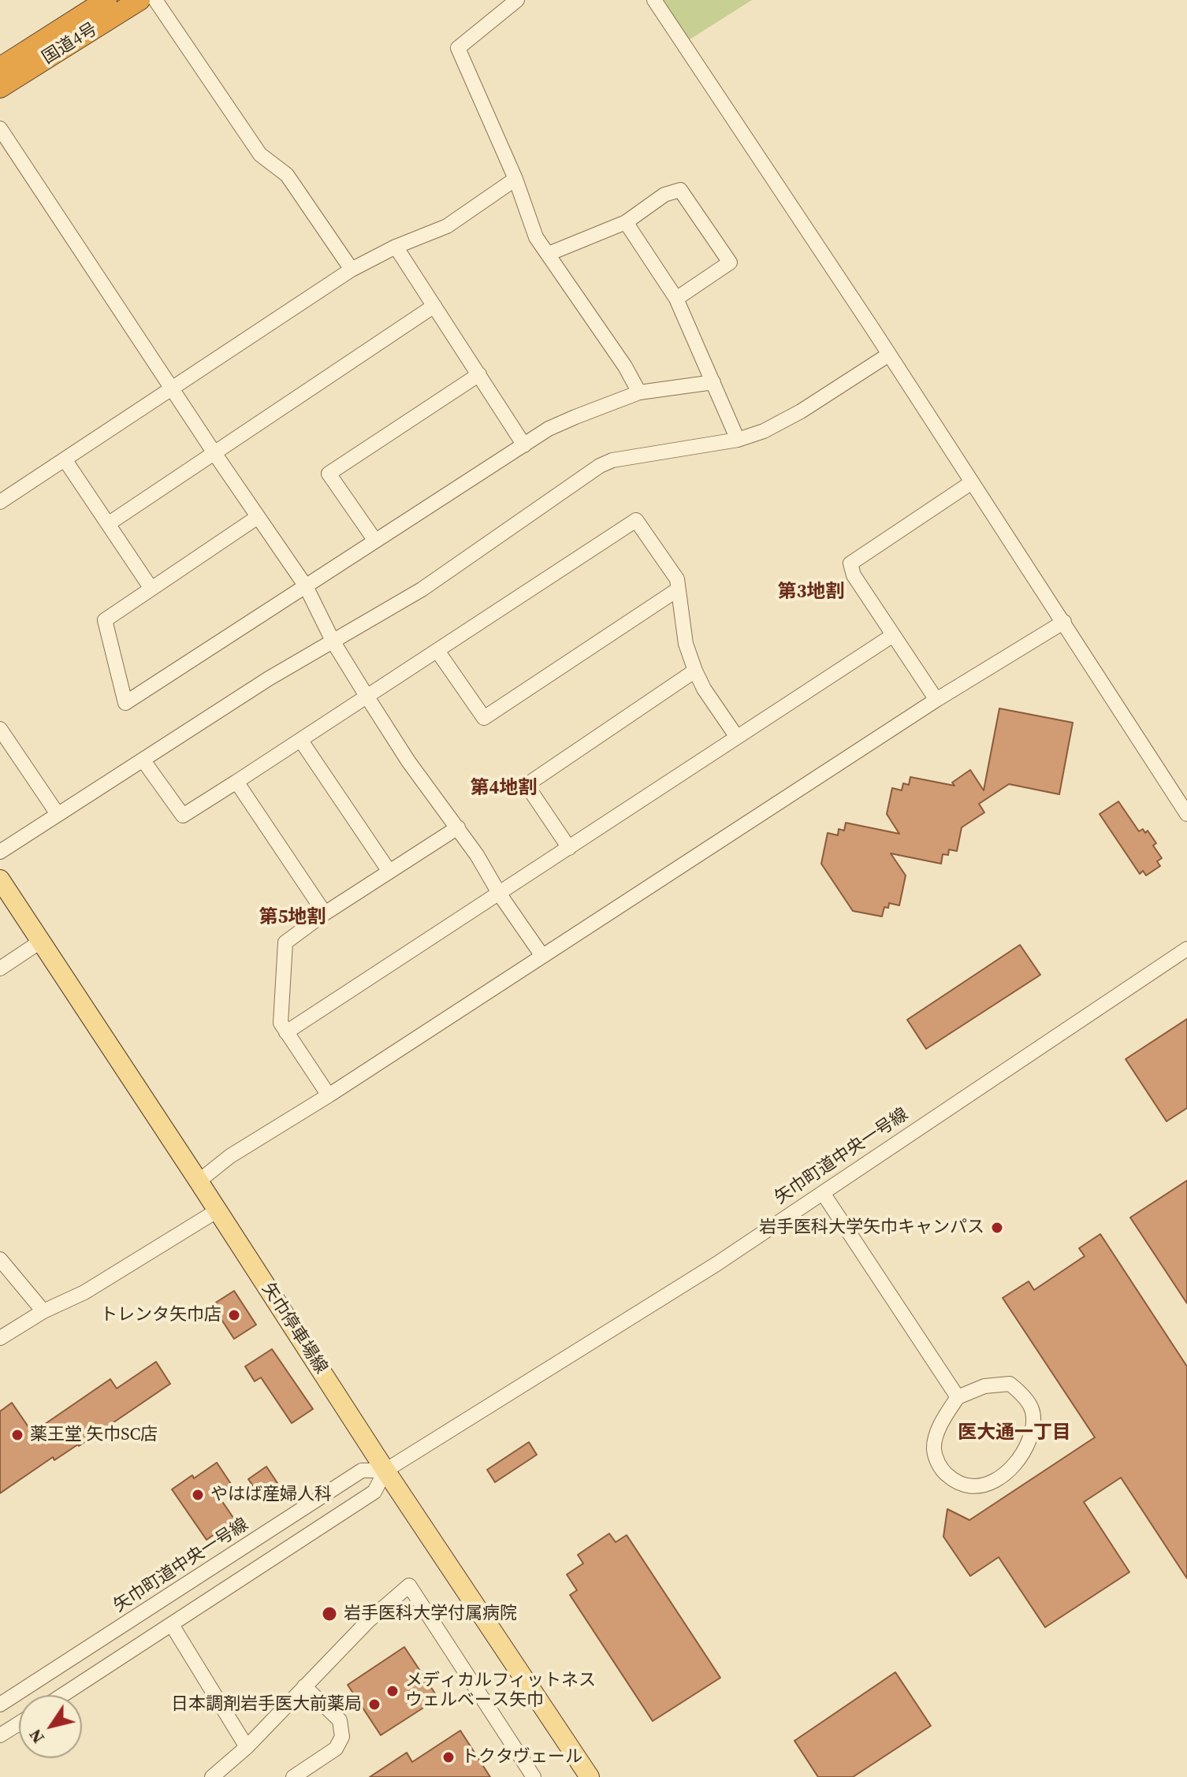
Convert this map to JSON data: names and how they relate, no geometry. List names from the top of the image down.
{
  "streets": {
    "highway": ["国道4号"],
    "main road": ["矢巾停車場線"],
    "street": ["矢巾町道中央一号線"]
  },
  "crossings": [
    ["矢巾町道中央一号線", "矢巾停車場線"]
  ],
  "districts": [
    "第3地割",
    "第4地割",
    "第5地割",
    "医大通一丁目"
  ],
  "places": [
    "岩手医科大学矢巾キャンパス",
    "トレンタ矢巾店",
    "薬王堂 矢巾SC店",
    "やはば産婦人科",
    "岩手医科大学付属病院",
    "メディカルフィットネス ウェルベース矢巾",
    "日本調剤岩手医大前薬局",
    "トクタヴェール"
  ],
  "north": "bottom left"
}
